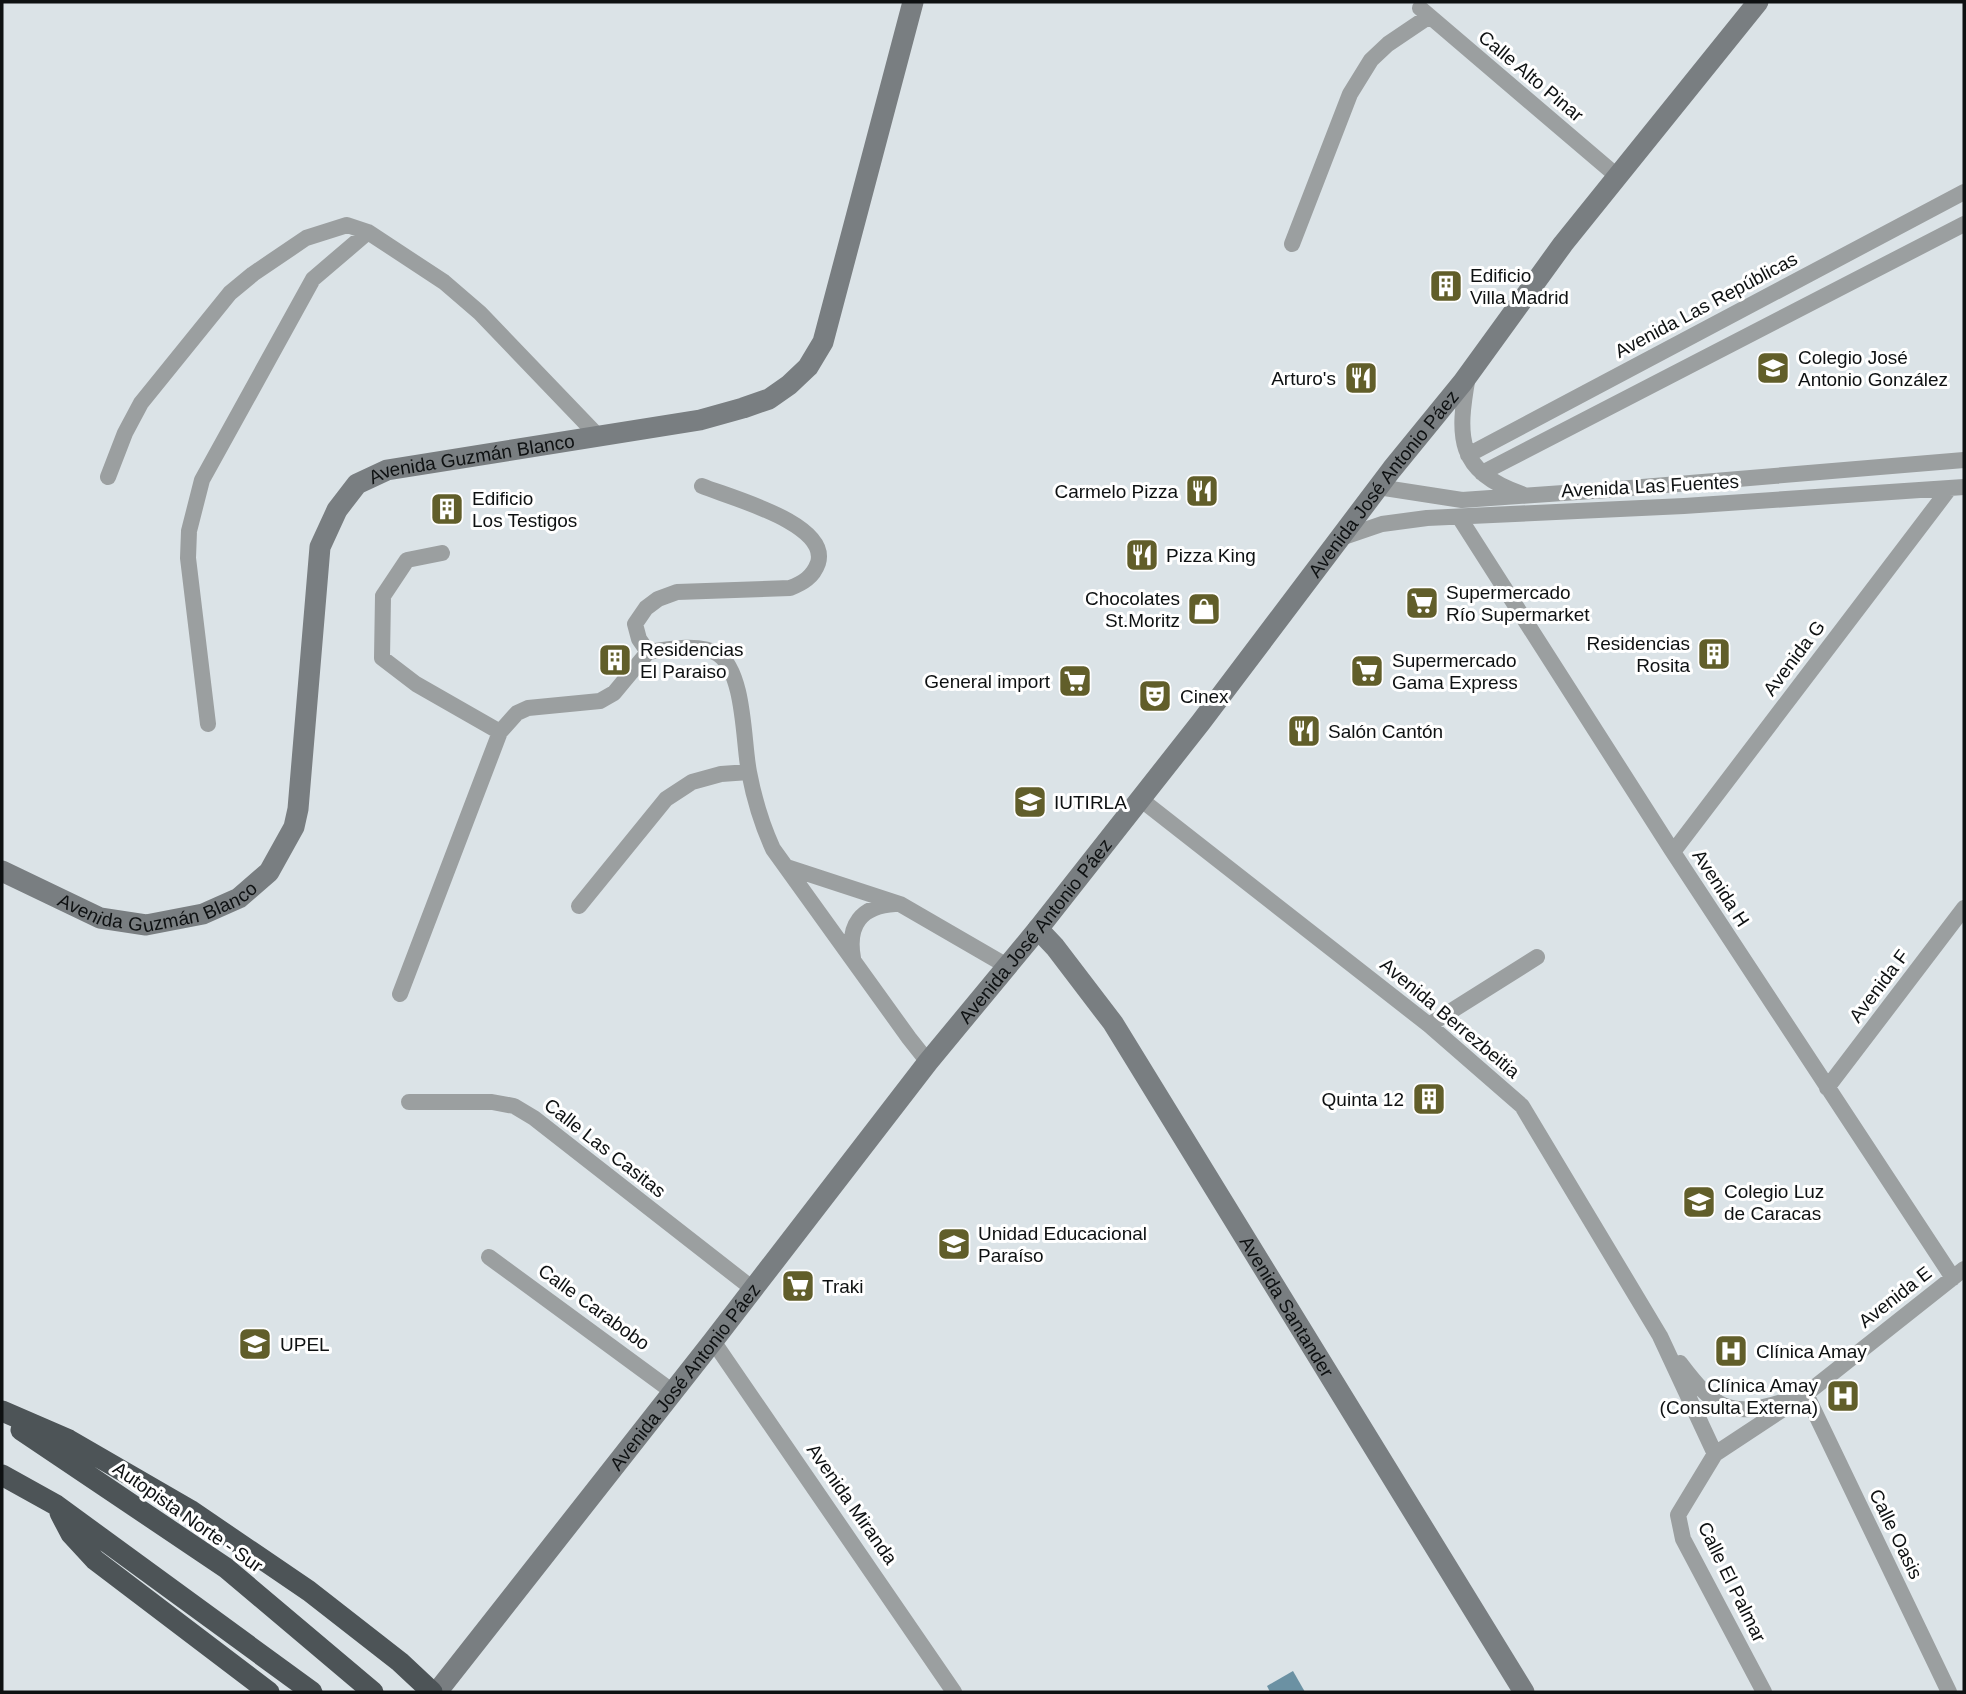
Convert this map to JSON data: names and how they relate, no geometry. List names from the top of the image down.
{
  "streets": {
    "highway": ["Autopista Norte - Sur"],
    "street": [
      "Calle Alto Pinar",
      "Avenida Las Repúblicas",
      "Avenida Guzmán Blanco",
      "Avenida José Antonio Páez",
      "Avenida Las Fuentes",
      "Avenida G",
      "Avenida H",
      "Avenida F",
      "Avenida Berrezbeitia",
      "Calle Las Casitas",
      "Avenida E",
      "Calle Carabobo",
      "Avenida Santander",
      "Avenida Miranda",
      "Calle Oasis",
      "Calle El Palmar"
    ]
  },
  "crossings": [
    ["Calle Alto Pinar", "Avenida José Antonio Páez"],
    ["Avenida José Antonio Páez", "Avenida Las Fuentes"],
    ["Avenida José Antonio Páez", "Avenida Berrezbeitia"],
    ["Avenida José Antonio Páez", "Calle Las Casitas"],
    ["Avenida José Antonio Páez", "Calle Carabobo"],
    ["Avenida José Antonio Páez", "Avenida Santander"],
    ["Avenida José Antonio Páez", "Avenida Miranda"],
    ["Avenida Las Fuentes", "Avenida G"],
    ["Avenida Las Fuentes", "Avenida H"],
    ["Avenida G", "Avenida H"],
    ["Avenida H", "Avenida F"],
    ["Avenida H", "Avenida E"],
    ["Avenida Berrezbeitia", "Avenida E"],
    ["Avenida Berrezbeitia", "Calle Oasis"],
    ["Avenida Berrezbeitia", "Calle El Palmar"],
    ["Avenida E", "Calle Oasis"],
    ["Avenida E", "Calle El Palmar"]
  ],
  "places": {
    "building": [
      "Edificio Villa Madrid",
      "Edificio Los Testigos",
      "Residencias Rosita",
      "Residencias El Paraiso",
      "Quinta 12"
    ],
    "school or university": [
      "Colegio José Antonio González",
      "IUTIRLA",
      "Colegio Luz de Caracas",
      "Unidad Educacional Paraíso",
      "UPEL"
    ],
    "restaurant": [
      "Arturo's",
      "Carmelo Pizza",
      "Pizza King",
      "Salón Cantón"
    ],
    "supermarket": [
      "Supermercado Río Supermarket",
      "Supermercado Gama Express",
      "General import",
      "Traki"
    ],
    "shop": ["Chocolates St.Moritz"],
    "theatre": ["Cinex"],
    "hospital": ["Clínica Amay", "Clínica Amay (Consulta Externa)"]
  }
}
